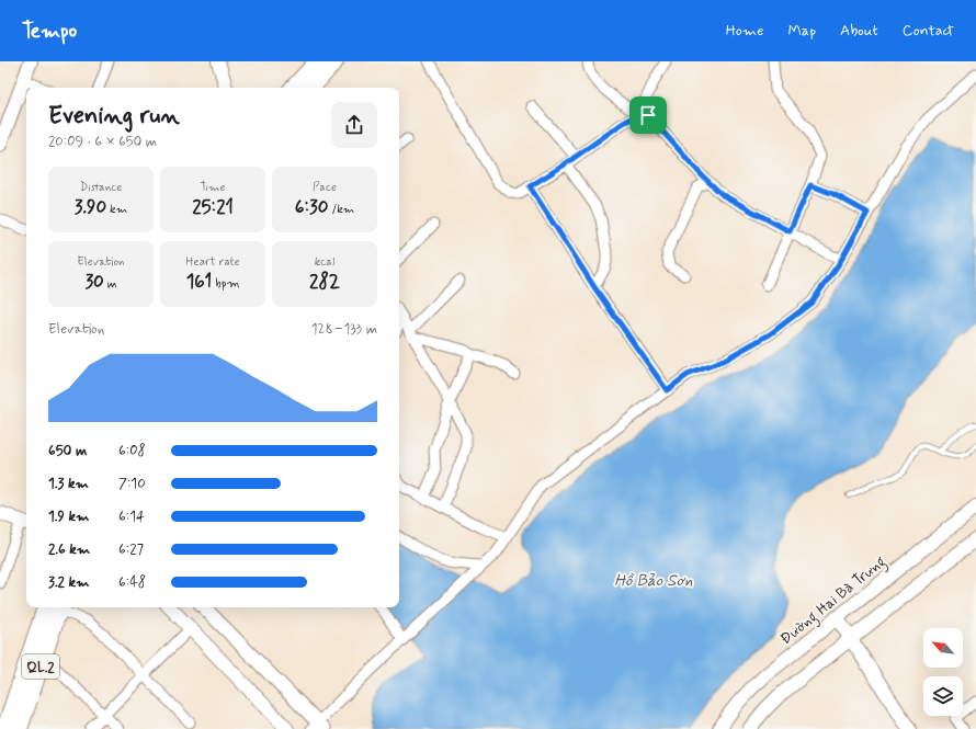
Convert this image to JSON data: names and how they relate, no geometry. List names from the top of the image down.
{
  "streets": {
    "main road": ["Đường Hai Bà Trưng", "QL.2"]
  },
  "water": ["Hồ Bảo Sơn"],
  "north": "top left",
  "page": {
    "header": "Tempo",
    "nav": [
      "Home",
      "Map",
      "About",
      "Contact"
    ],
    "heading": ["Evening run", "20:09 · 6 × 650 m"],
    "stats": [
      ["Distance", "3.90 km"],
      ["Time", "25:21"],
      ["Pace", "6:30 /km"],
      ["Elevation", "30 m"],
      ["Heart rate", "161 bpm"],
      ["kcal", "282"]
    ],
    "chart": ["Elevation", "128–133 m"],
    "list": [
      {
        "name": "650 m",
        "note": "6:08"
      },
      {
        "name": "1.3 km",
        "note": "7:10"
      },
      {
        "name": "1.9 km",
        "note": "6:14"
      },
      {
        "name": "2.6 km",
        "note": "6:27"
      },
      {
        "name": "3.2 km",
        "note": "6:48"
      }
    ]
  }
}
